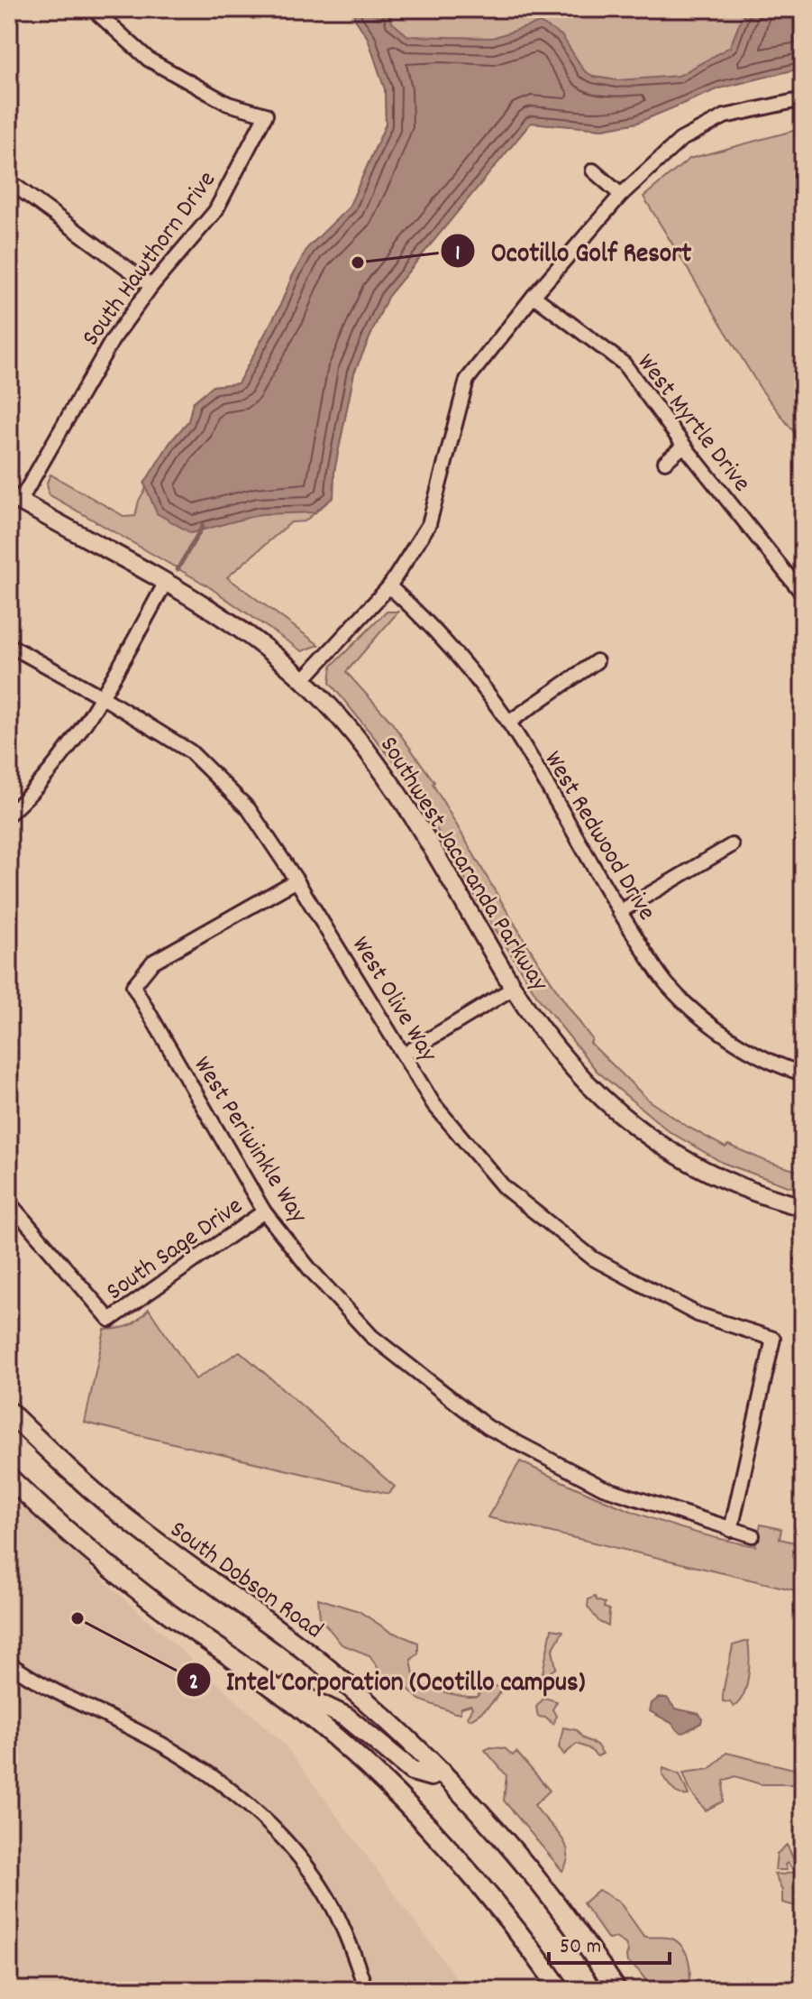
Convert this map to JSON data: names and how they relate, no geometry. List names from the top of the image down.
{
  "streets": {
    "main road": ["South Dobson Road"],
    "street": [
      "South Hawthorn Drive",
      "West Myrtle Drive",
      "West Redwood Drive",
      "Southwest Jacaranda Parkway",
      "West Olive Way",
      "West Periwinkle Way",
      "South Sage Drive"
    ]
  },
  "crossings": [
    ["South Hawthorn Drive", "Southwest Jacaranda Parkway"],
    ["West Olive Way", "West Periwinkle Way"],
    ["West Periwinkle Way", "South Sage Drive"]
  ],
  "places": ["Ocotillo Golf Resort", "Intel Corporation (Ocotillo campus)"],
  "scale_bar": "50 m"
}
